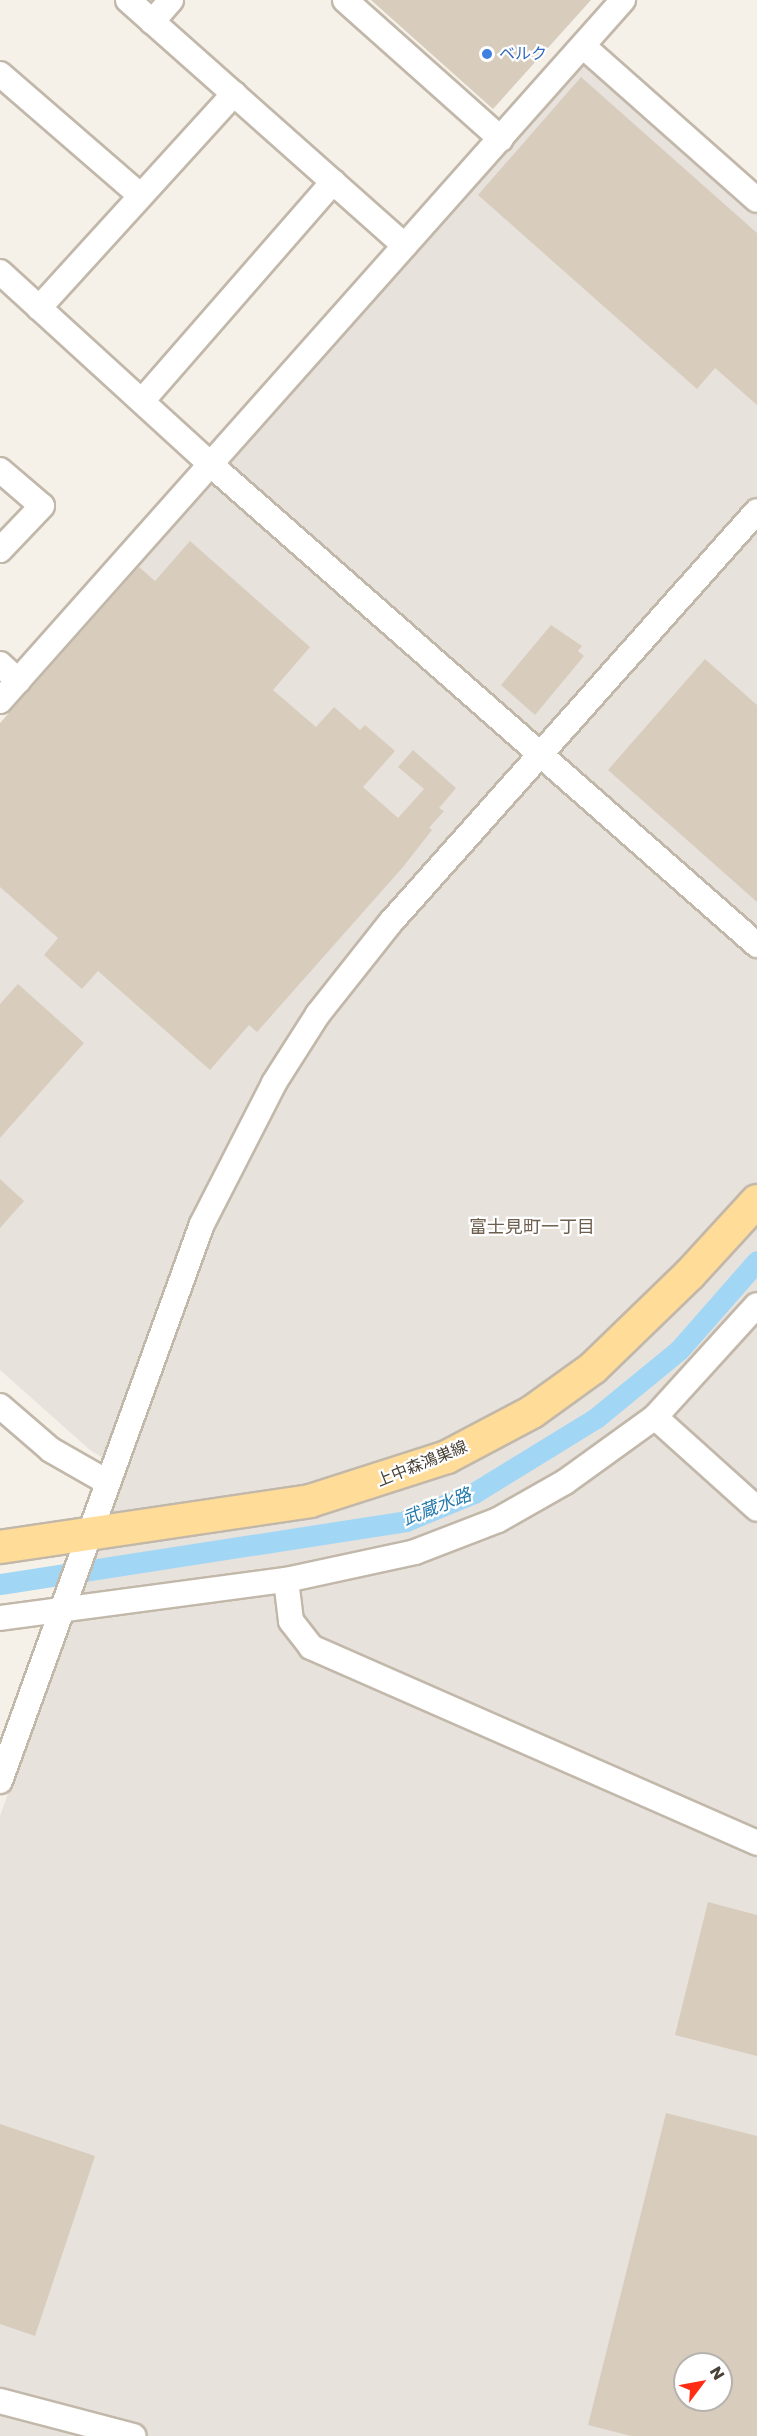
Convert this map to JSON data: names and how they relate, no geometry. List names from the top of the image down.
{
  "streets": {
    "main road": ["上中森鴻巣線"]
  },
  "districts": ["富士見町一丁目"],
  "water": ["武蔵水路"],
  "places": ["ベルク"],
  "north": "top right"
}
